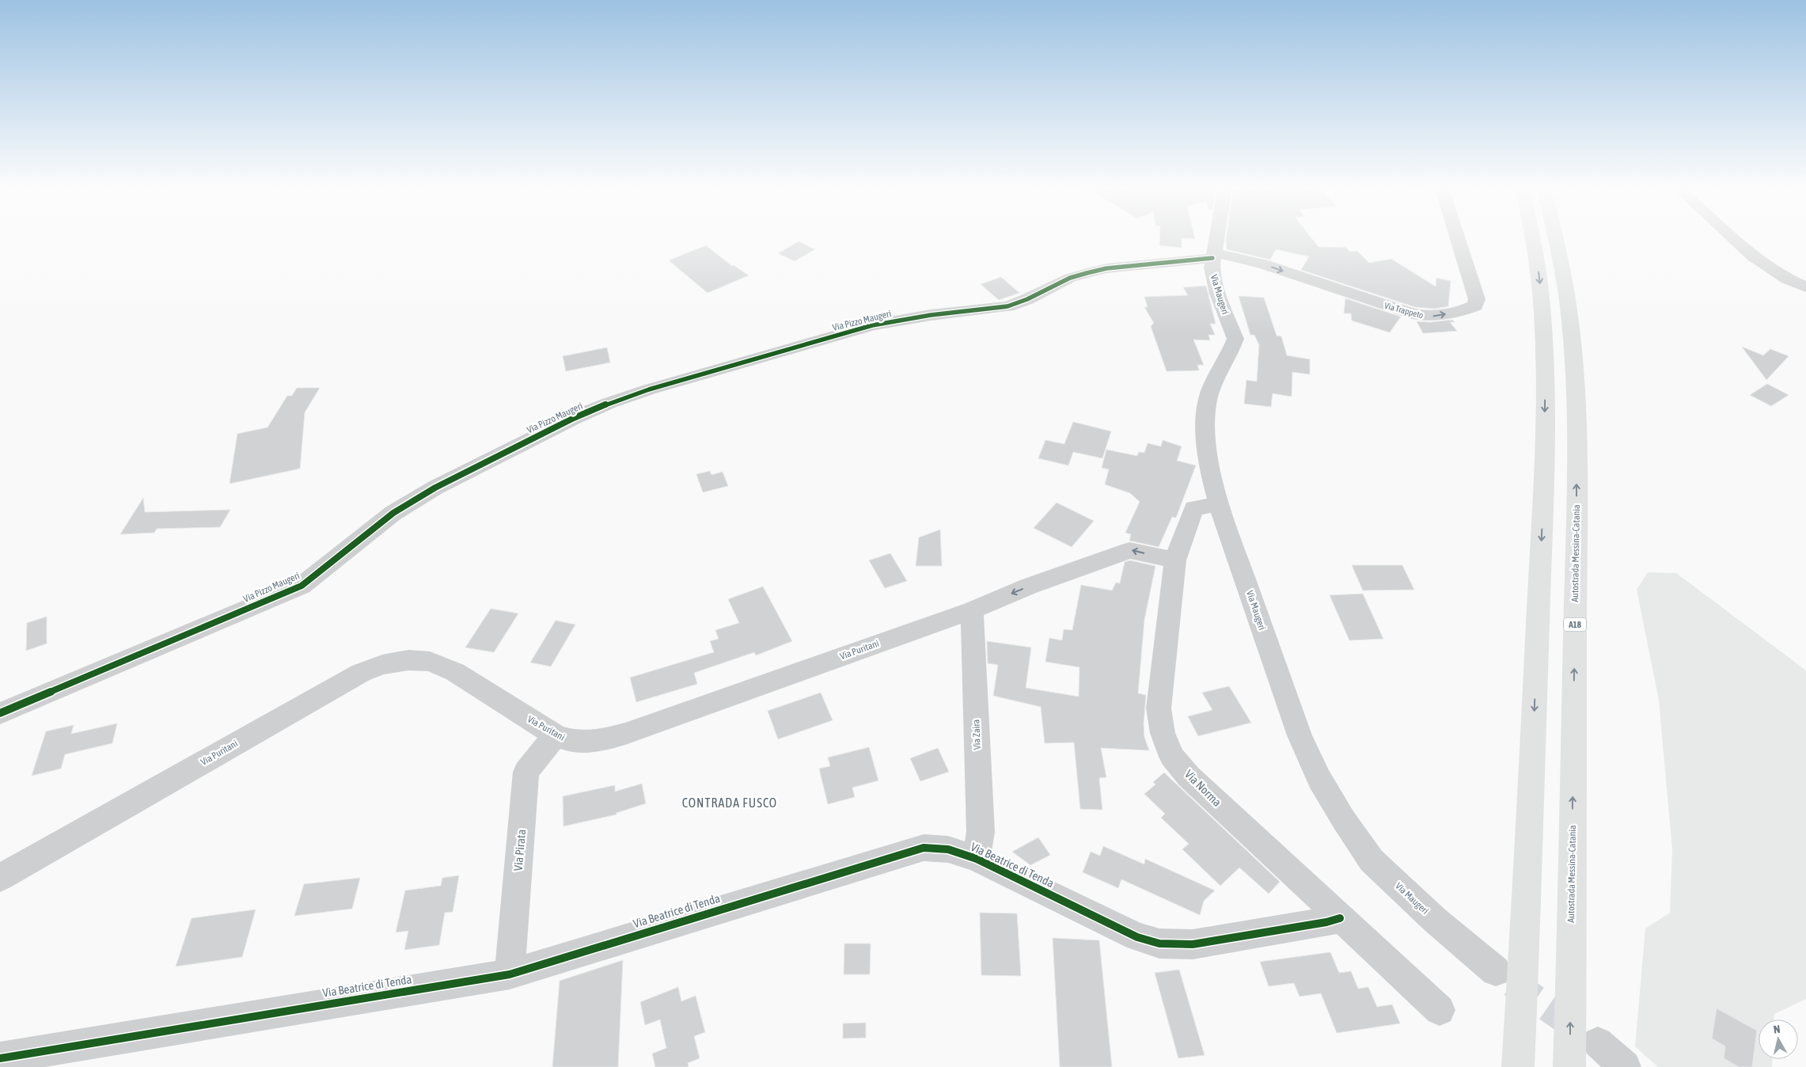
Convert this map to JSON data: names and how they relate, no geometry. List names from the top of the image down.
{
  "streets": {
    "highway": ["Autostrada Messina-Catania", "A18"],
    "street": [
      "Via Maugeri",
      "Via Trappeto",
      "Via Pizzo Maugeri",
      "Via Puritani",
      "Via Zaira",
      "Via Norma",
      "Via Pirata",
      "Via Beatrice di Tenda"
    ]
  },
  "crossings": [
    ["Via Maugeri", "Via Trappeto"],
    ["Via Maugeri", "Via Pizzo Maugeri"],
    ["Via Maugeri", "Via Norma"],
    ["Via Trappeto", "Via Pizzo Maugeri"],
    ["Via Puritani", "Via Zaira"],
    ["Via Puritani", "Via Norma"],
    ["Via Puritani", "Via Pirata"],
    ["Via Zaira", "Via Beatrice di Tenda"],
    ["Via Norma", "Via Beatrice di Tenda"],
    ["Via Pirata", "Via Beatrice di Tenda"]
  ],
  "districts": ["CONTRADA FUSCO"],
  "north": "top"
}
